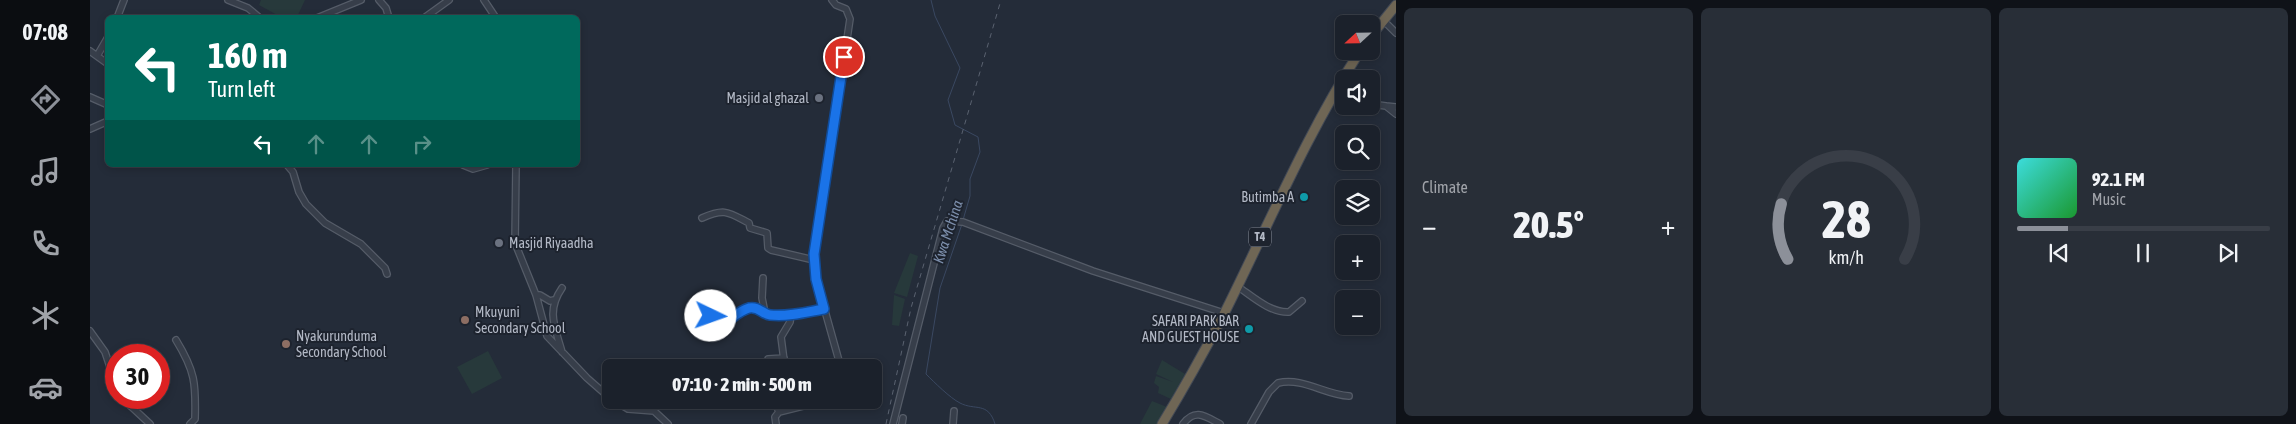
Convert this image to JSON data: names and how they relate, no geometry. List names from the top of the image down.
{
  "streets": {
    "highway": ["T4"]
  },
  "water": ["Kwa Mchina"],
  "places": [
    "Masjid al ghazal",
    "Butimba A",
    "Masjid Riyaadha",
    "Mkuyuni Secondary School",
    "SAFARI PARK BAR AND GUEST HOUSE",
    "Nyakurunduma Secondary School"
  ],
  "north": "left",
  "page": {
    "tabs": "07:08",
    "tile": "Climate",
    "map_buttons": ["+", "−"],
    "turn": ["160 m", "Turn left"],
    "song": ["92.1 FM", "Music"],
    "heat": ["−", "20.5°", "+"],
    "limit": "30",
    "trip": "07:10 · 2 min · 500 m",
    "gauge": ["28", "km/h"]
  }
}
